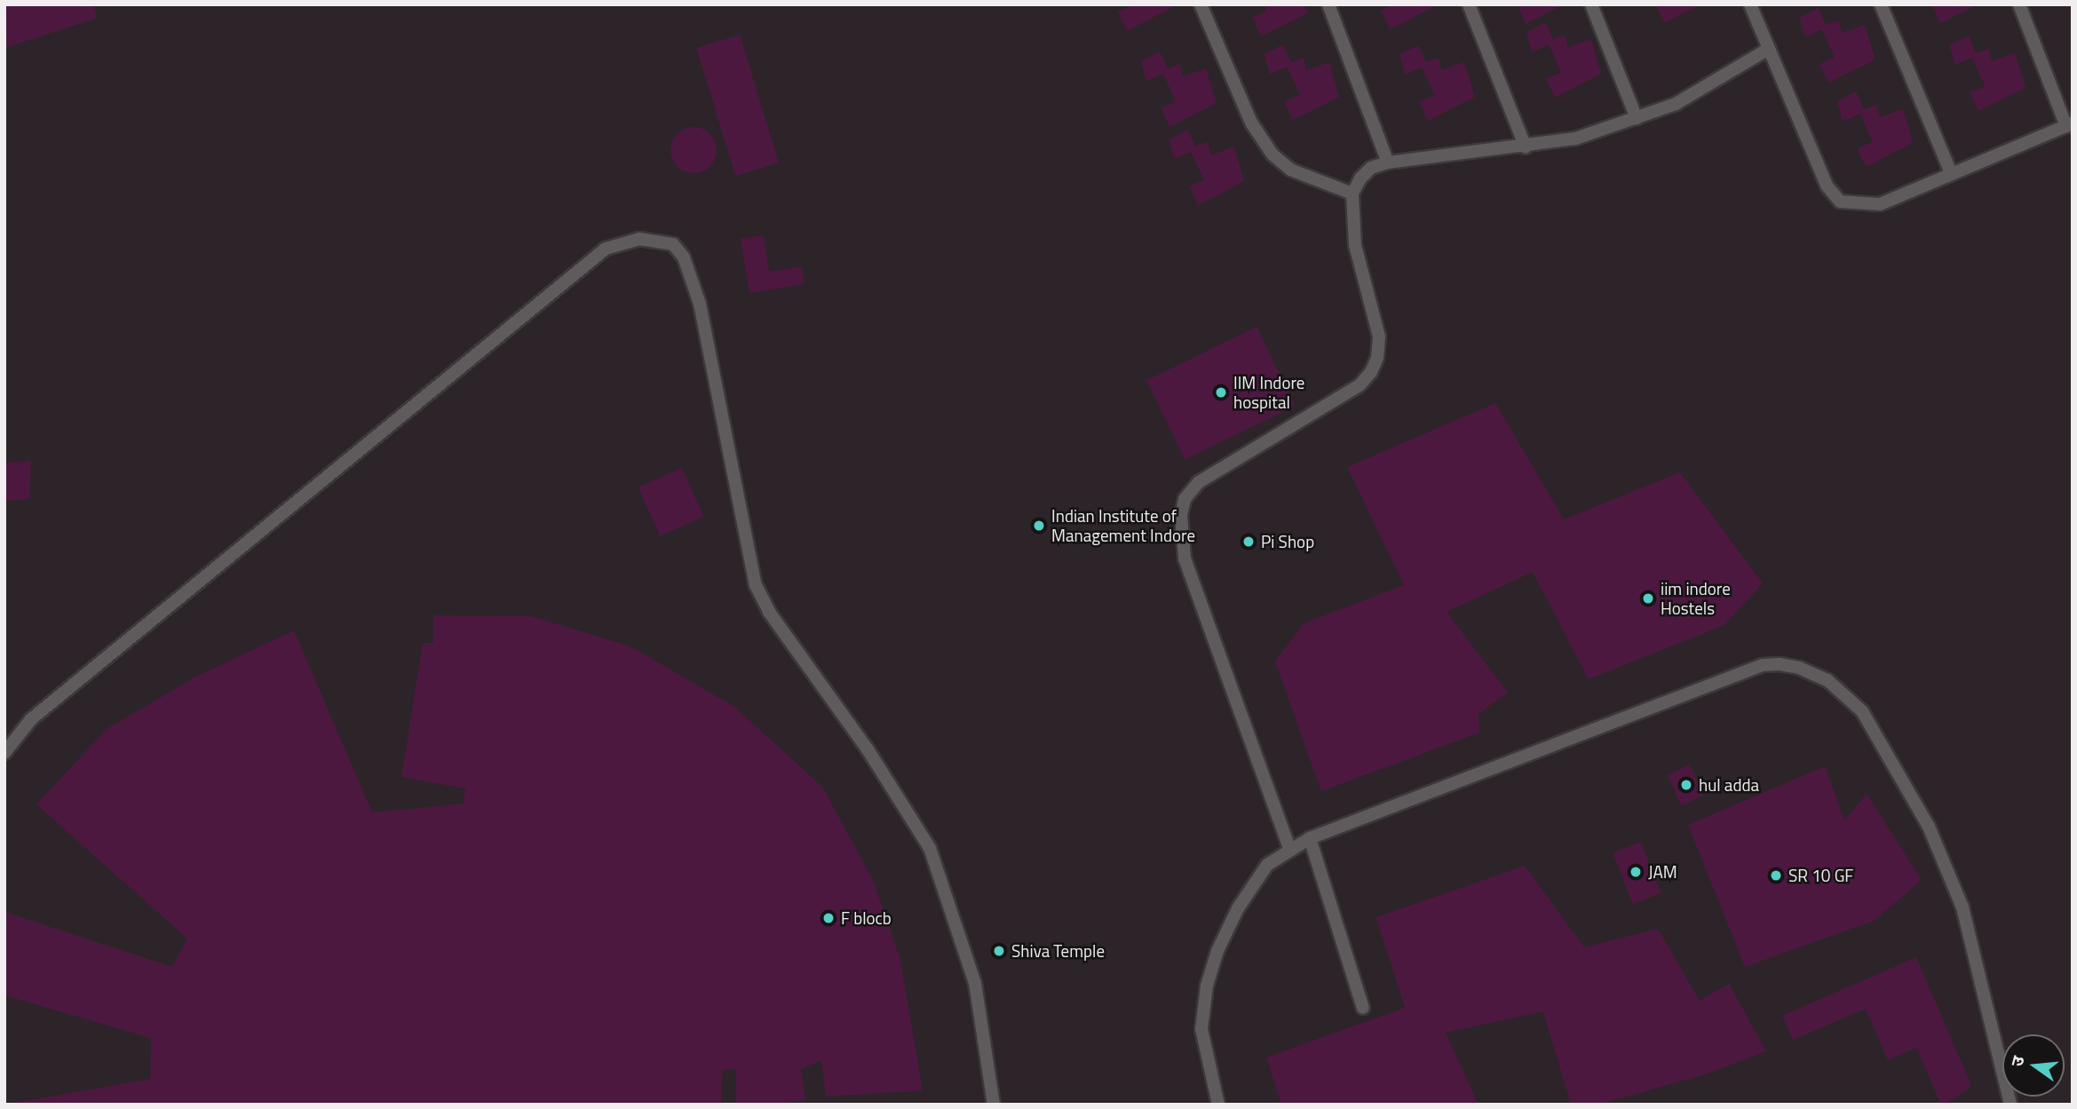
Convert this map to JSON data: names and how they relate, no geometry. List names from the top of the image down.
{
  "places": [
    "IIM Indore hospital",
    "Indian Institute of Management Indore",
    "Pi Shop",
    "iim indore Hostels",
    "hul adda",
    "JAM",
    "SR 10 GF",
    "F blocb",
    "Shiva Temple"
  ],
  "north": "left"
}
